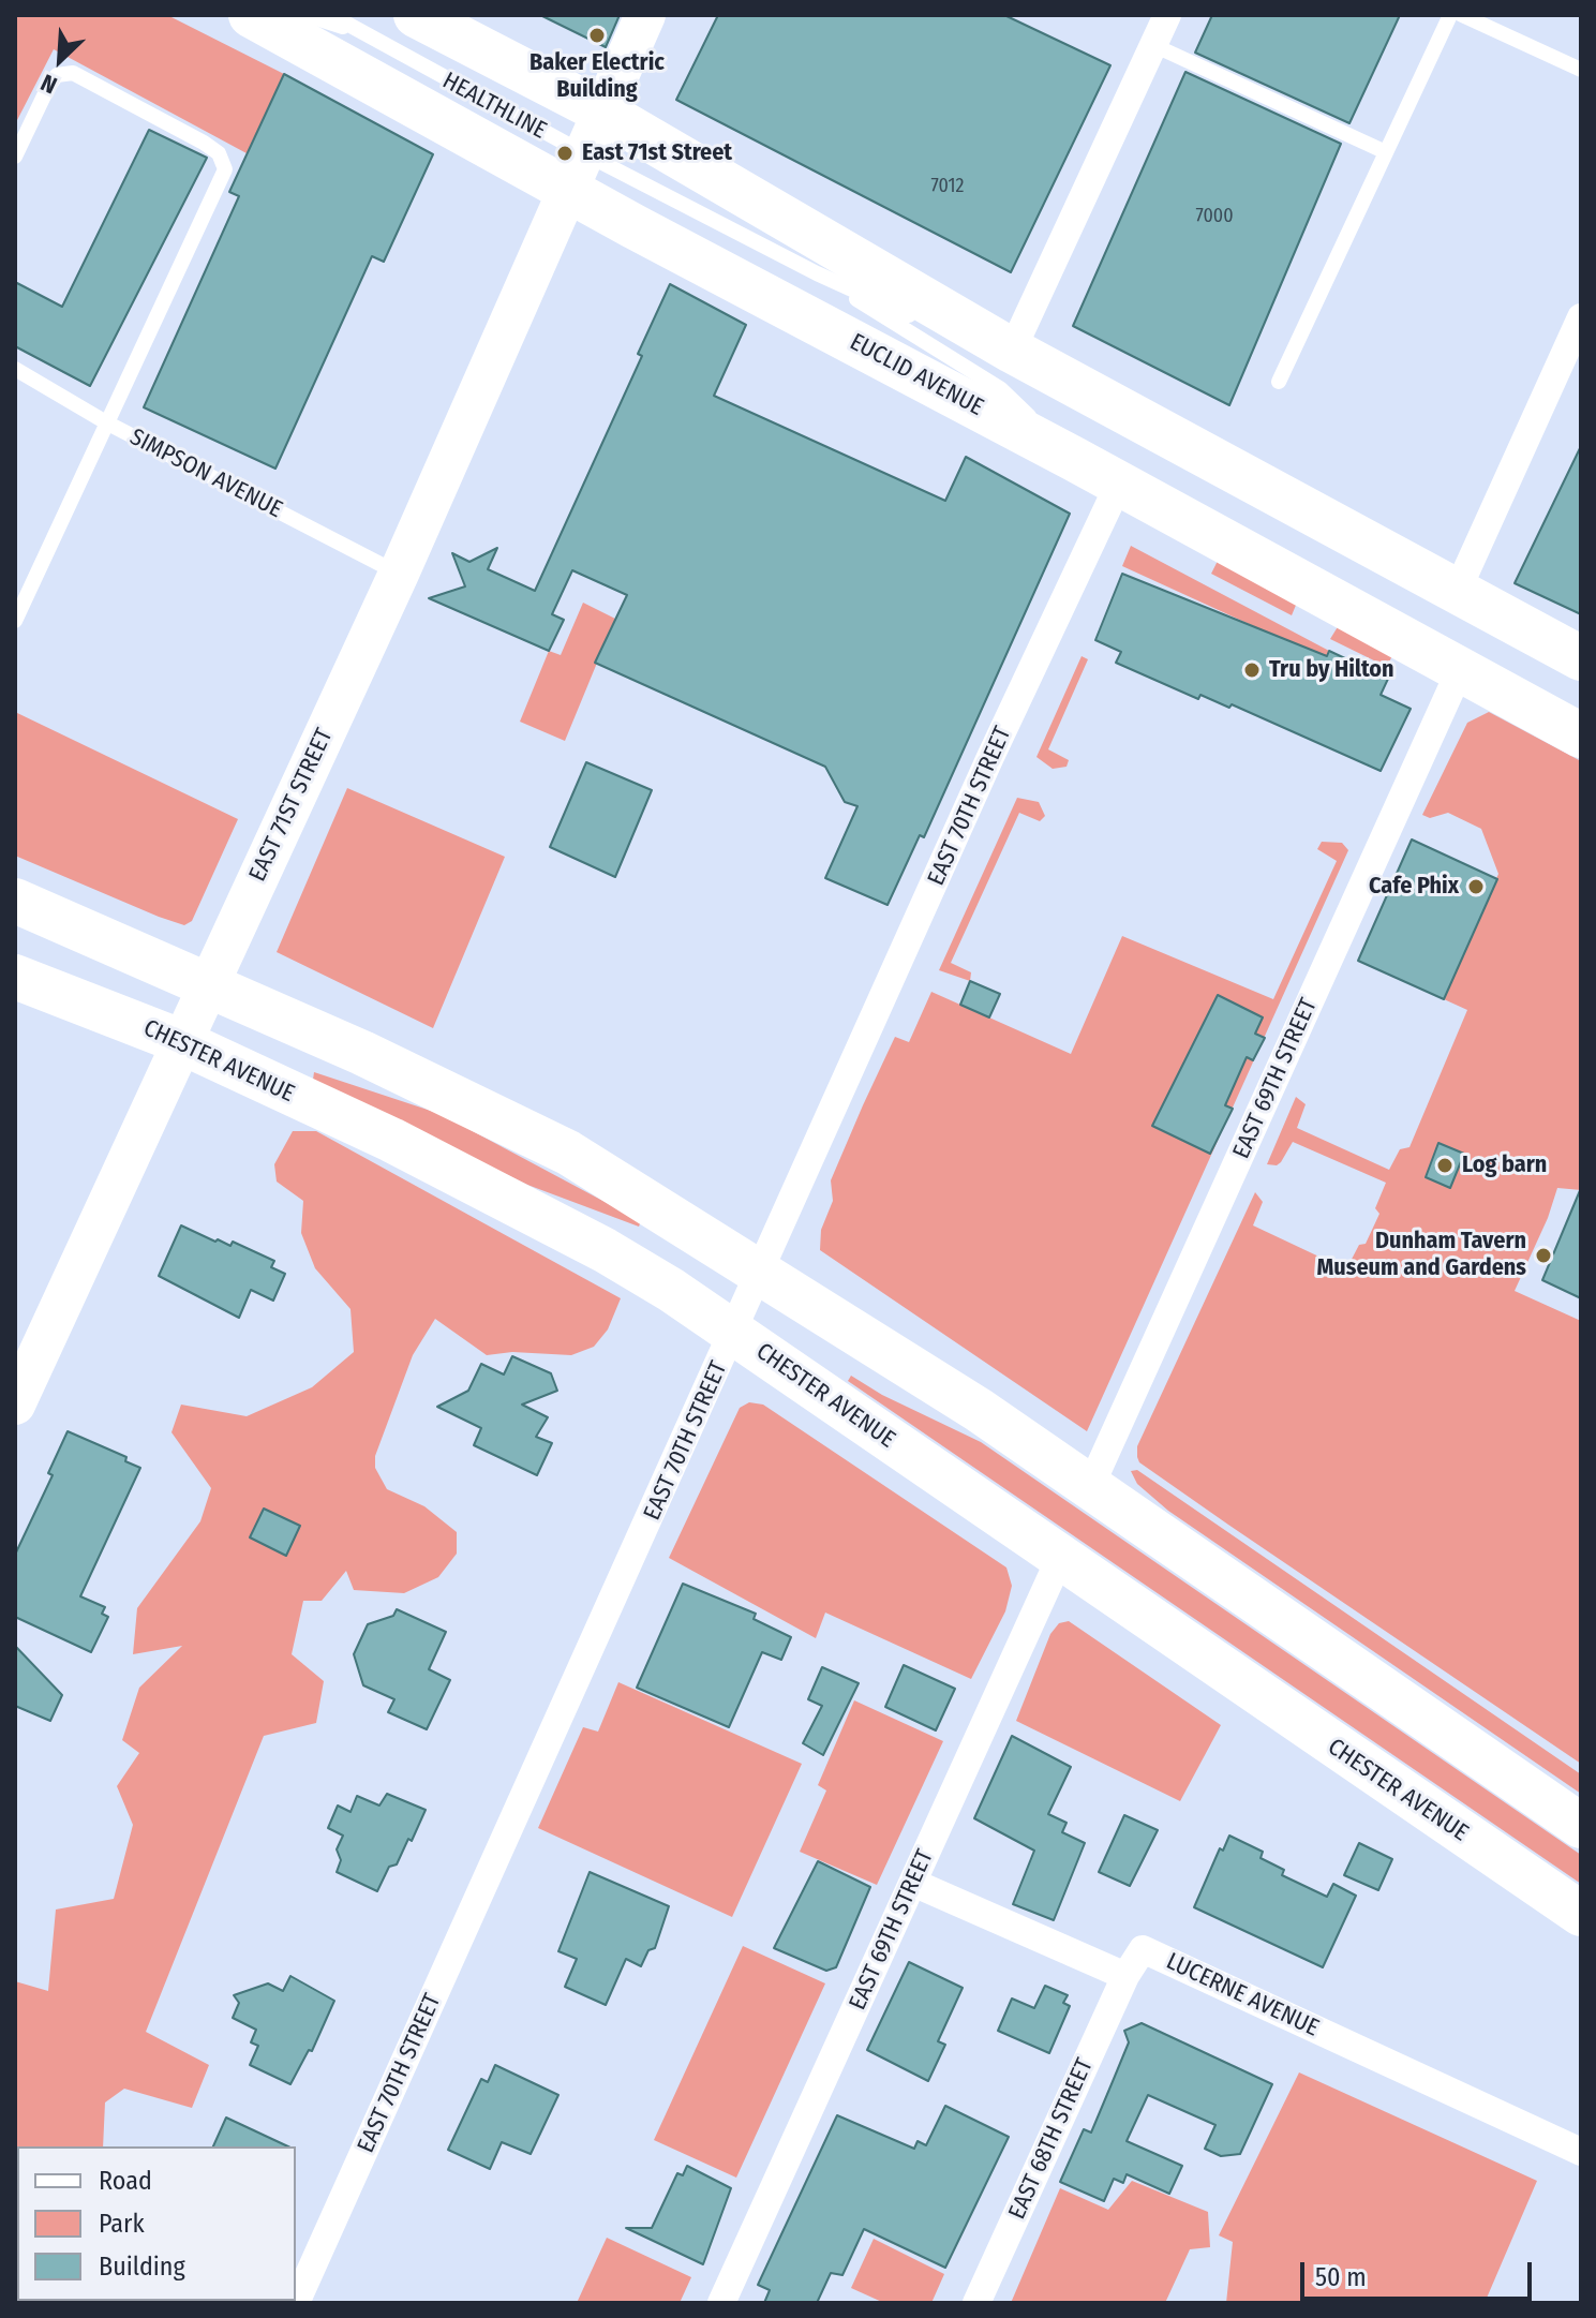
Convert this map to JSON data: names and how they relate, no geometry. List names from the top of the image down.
{
  "streets": {
    "main road": ["EUCLID AVENUE", "CHESTER AVENUE"],
    "street": [
      "EAST 71ST STREET",
      "EAST 70TH STREET",
      "EAST 69TH STREET",
      "LUCERNE AVENUE",
      "EAST 68TH STREET"
    ],
    "lane": ["HEALTHLINE", "SIMPSON AVENUE"]
  },
  "crossings": [
    ["HEALTHLINE", "EUCLID AVENUE"],
    ["HEALTHLINE", "EAST 71ST STREET"],
    ["EUCLID AVENUE", "EAST 71ST STREET"],
    ["EUCLID AVENUE", "EAST 70TH STREET"],
    ["EUCLID AVENUE", "EAST 69TH STREET"],
    ["SIMPSON AVENUE", "EAST 71ST STREET"],
    ["EAST 71ST STREET", "CHESTER AVENUE"],
    ["EAST 70TH STREET", "CHESTER AVENUE"],
    ["CHESTER AVENUE", "EAST 69TH STREET"],
    ["LUCERNE AVENUE", "EAST 68TH STREET"]
  ],
  "places": [
    "Baker Electric Building",
    "East 71st Street",
    "Tru by Hilton",
    "Cafe Phix",
    "Log barn",
    "Dunham Tavern Museum and Gardens"
  ],
  "house_numbers": ["7012", "7000"],
  "legend": ["Road", "Park", "Building"],
  "scale_bar": "50 m",
  "north": "bottom left"
}
